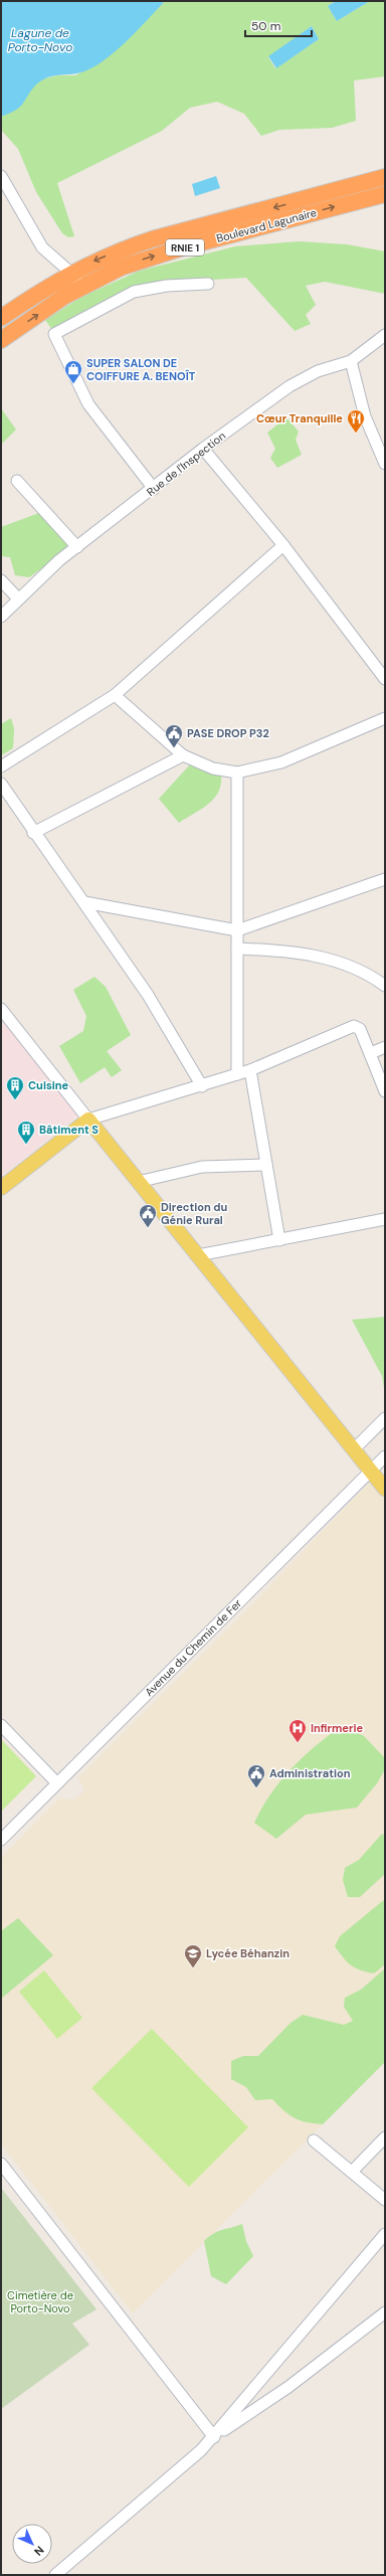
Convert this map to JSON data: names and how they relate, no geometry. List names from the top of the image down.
{
  "streets": {
    "highway": ["Boulevard Lagunaire", "RNIE 1"],
    "street": ["Rue de l'Inspection", "Avenue du Chemin de Fer"]
  },
  "water": ["Lagune de Porto-Novo"],
  "parks": ["Cimetière de Porto-Novo"],
  "places": {
    "shop": ["SUPER SALON DE COIFFURE A. BENOÎT"],
    "restaurant": ["Cœur Tranquille"],
    "public building": ["PASE DROP P32", "Direction du Génie Rural", "Administration"],
    "building": ["Cuisine", "Bâtiment S"],
    "hospital": ["Infirmerie"],
    "school or university": ["Lycée Béhanzin"]
  },
  "scale_bar": "50 m",
  "north": "bottom right"
}
